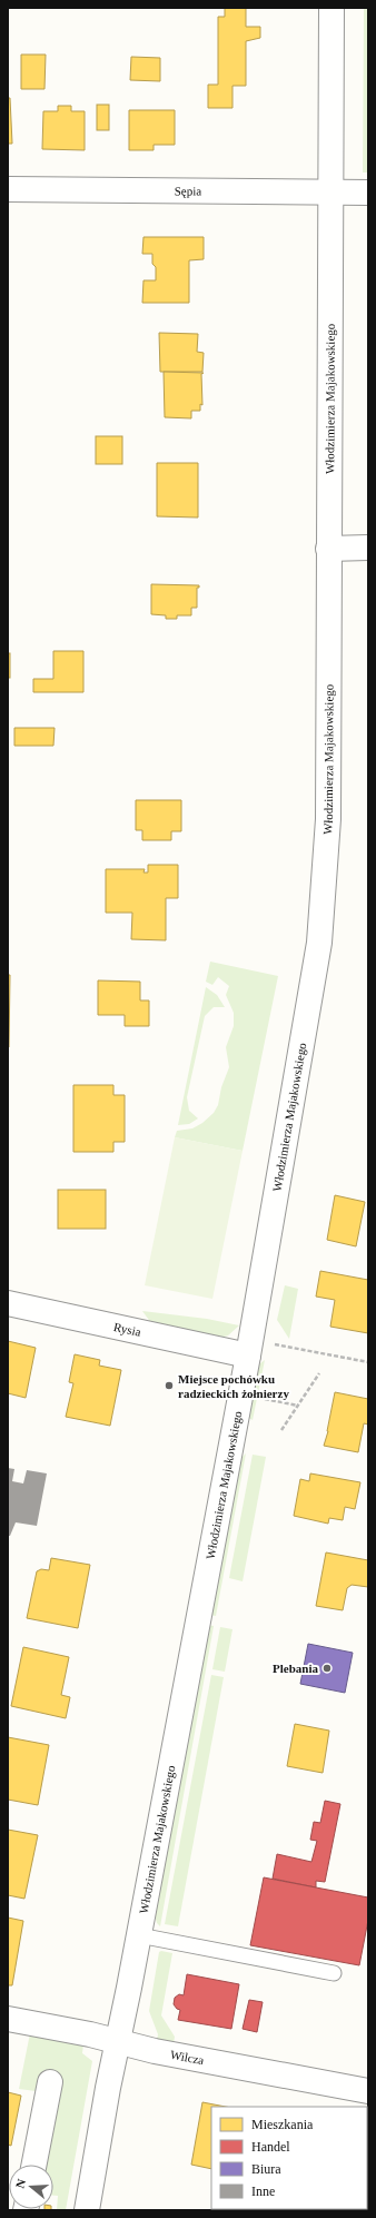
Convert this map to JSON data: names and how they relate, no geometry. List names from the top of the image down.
{
  "streets": {
    "street": [
      "Sępia",
      "Włodzimierza Majakowskiego",
      "Rysia",
      "Wilcza"
    ]
  },
  "crossings": [
    ["Sępia", "Włodzimierza Majakowskiego"],
    ["Włodzimierza Majakowskiego", "Rysia"],
    ["Włodzimierza Majakowskiego", "Wilcza"]
  ],
  "places": ["Miejsce pochówku radzieckich żołnierzy", "Plebania"],
  "legend": [
    "Mieszkania",
    "Handel",
    "Biura",
    "Inne"
  ],
  "north": "left"
}
